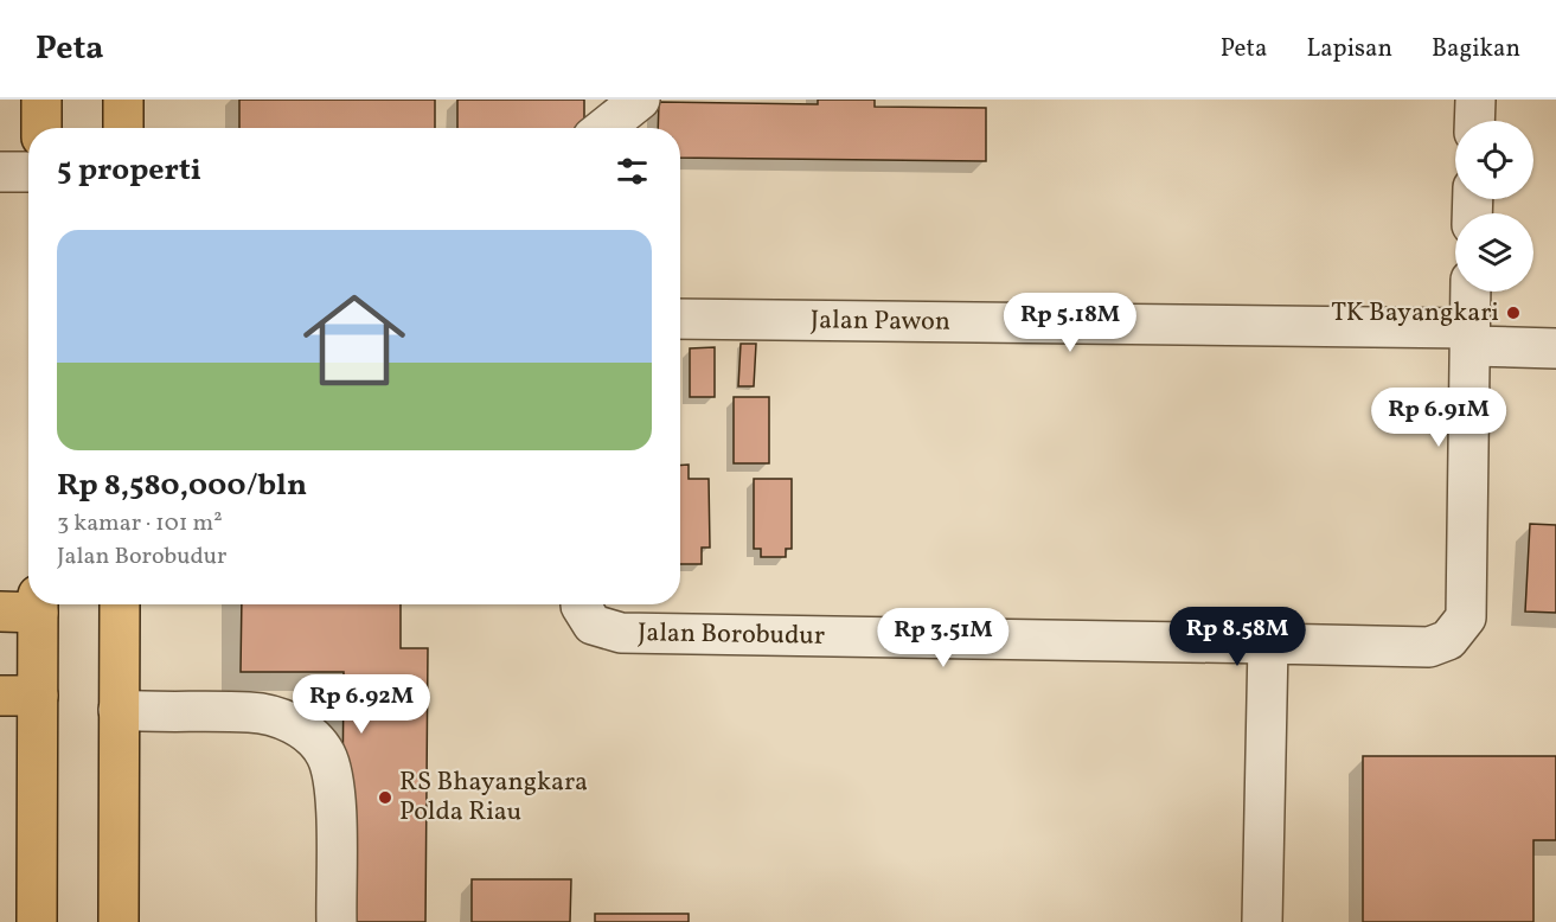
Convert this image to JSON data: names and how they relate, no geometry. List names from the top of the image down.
{
  "streets": {
    "street": ["Jalan Pawon", "Jalan Borobudur"]
  },
  "crossings": [
    ["Jalan Pawon", "Jalan Borobudur"]
  ],
  "places": ["TK Bayangkari", "RS Bhayangkara Polda Riau"],
  "page": {
    "header": "Peta",
    "nav": ["Peta", "Lapisan", "Bagikan"],
    "heading": "5 properti",
    "list": [
      {
        "name": "Rp 8,580,000/bln",
        "note": "3 kamar · 101 m² · Jalan Borobudur"
      }
    ],
    "price": [
      "Rp 5.18M",
      "Rp 6.91M",
      "Rp 8.58M",
      "Rp 3.51M",
      "Rp 6.92M"
    ]
  }
}
